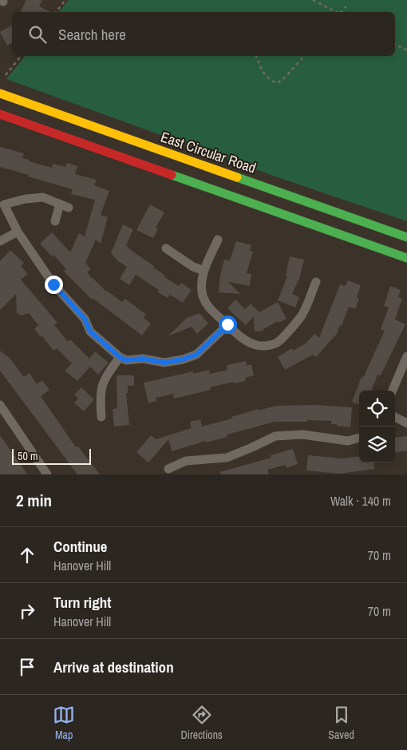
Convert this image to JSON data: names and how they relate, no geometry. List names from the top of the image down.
{
  "streets": {
    "highway": ["East Circular Road"]
  },
  "scale_bar": "50 m",
  "page": {
    "search": "Search here",
    "scale": "50 m",
    "heading": ["2 min", "Walk · 140 m"],
    "list": [
      ["Continue", "Hanover Hill", "70 m"],
      ["Turn right", "Hanover Hill", "70 m"],
      "Arrive at destination"
    ],
    "nav": ["Map", "Directions", "Saved"]
  }
}
